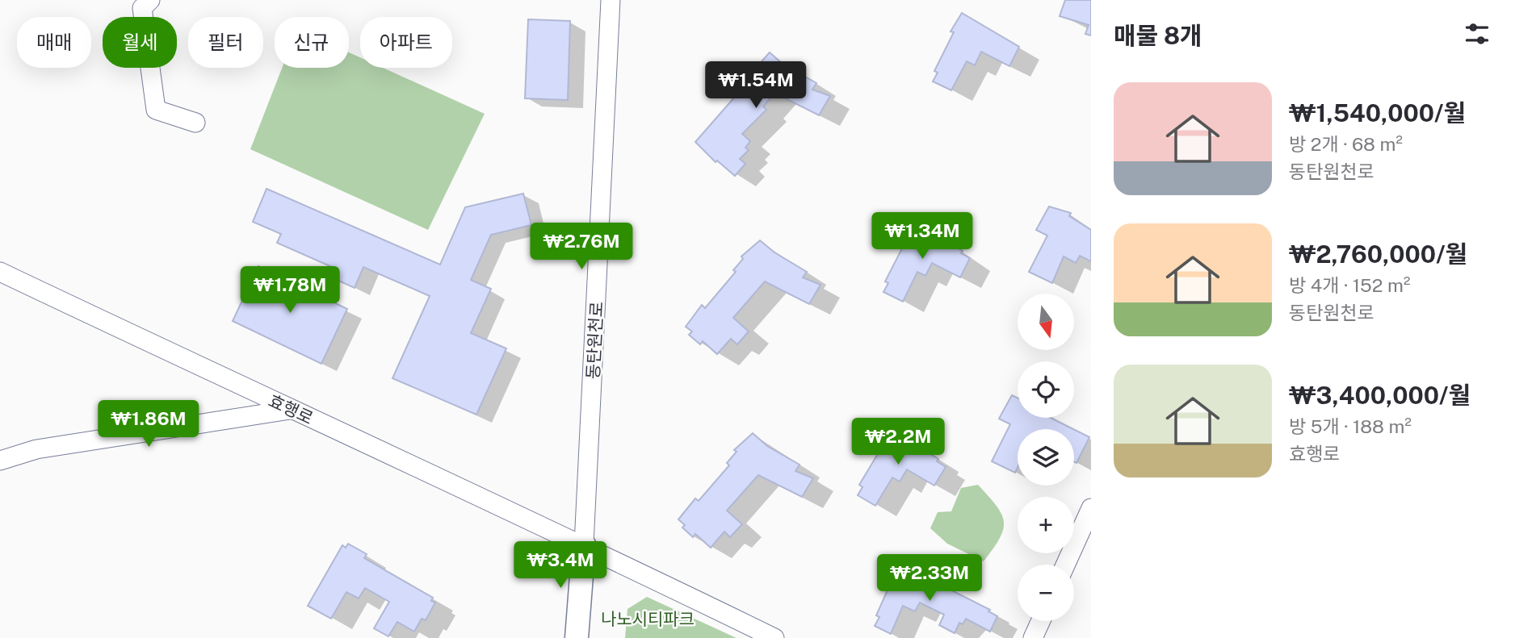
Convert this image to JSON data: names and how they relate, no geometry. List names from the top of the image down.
{
  "streets": {
    "street": ["동탄원천로", "효행로"]
  },
  "crossings": [
    ["동탄원천로", "효행로"]
  ],
  "parks": ["나노시티파크"],
  "north": "bottom",
  "page": {
    "heading": "매물 8개",
    "chip": [
      "매매",
      "월세",
      "필터",
      "신규",
      "아파트"
    ],
    "price": [
      "₩1.54M",
      "₩1.34M",
      "₩2.76M",
      "₩1.78M",
      "₩1.86M",
      "₩2.2M",
      "₩3.4M",
      "₩2.33M"
    ],
    "list": [
      {
        "name": "₩1,540,000/월",
        "note": "방 2개 · 68 m² · 동탄원천로"
      },
      {
        "name": "₩2,760,000/월",
        "note": "방 4개 · 152 m² · 동탄원천로"
      },
      {
        "name": "₩3,400,000/월",
        "note": "방 5개 · 188 m² · 효행로"
      }
    ],
    "map_buttons": ["+", "−"]
  }
}
